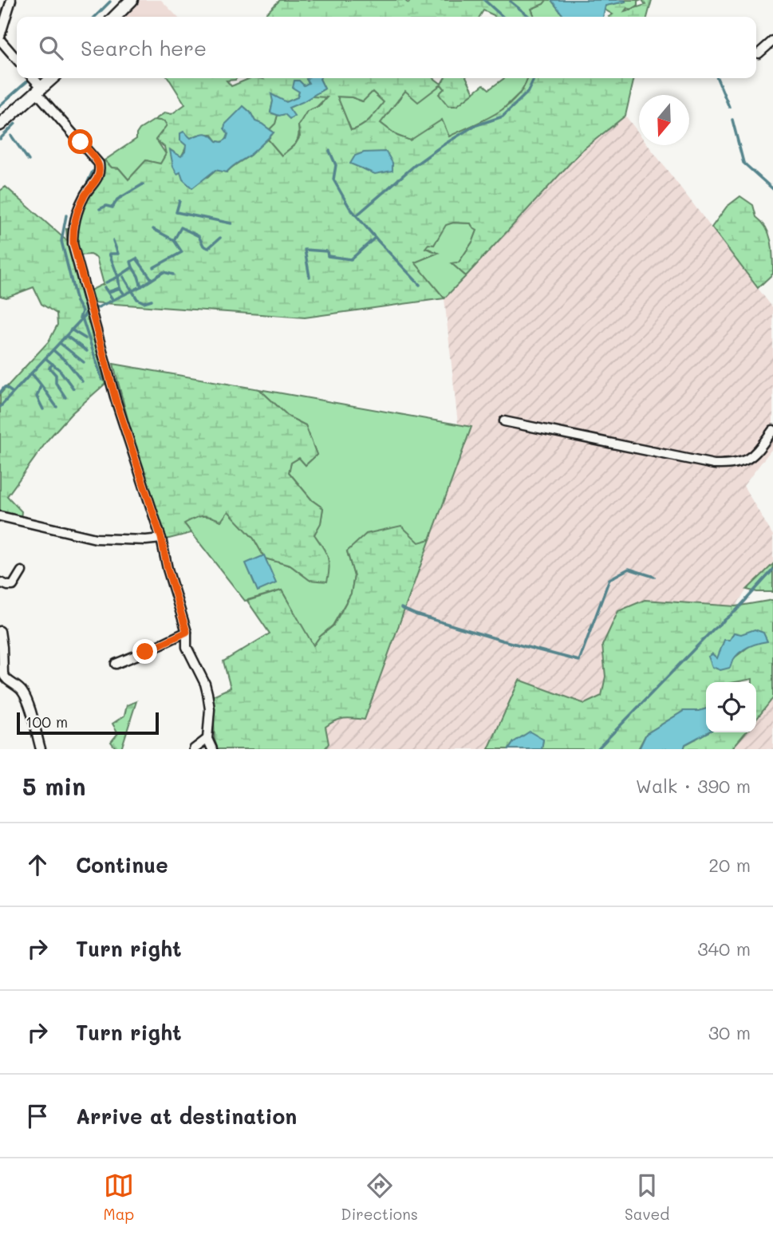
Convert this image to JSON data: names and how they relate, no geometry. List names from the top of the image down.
{
  "scale_bar": "100 m",
  "north": "bottom",
  "page": {
    "search": "Search here",
    "scale": "100 m",
    "heading": ["5 min", "Walk · 390 m"],
    "list": [
      ["Continue", "20 m"],
      ["Turn right", "340 m"],
      ["Turn right", "30 m"],
      "Arrive at destination"
    ],
    "nav": ["Map", "Directions", "Saved"]
  }
}
